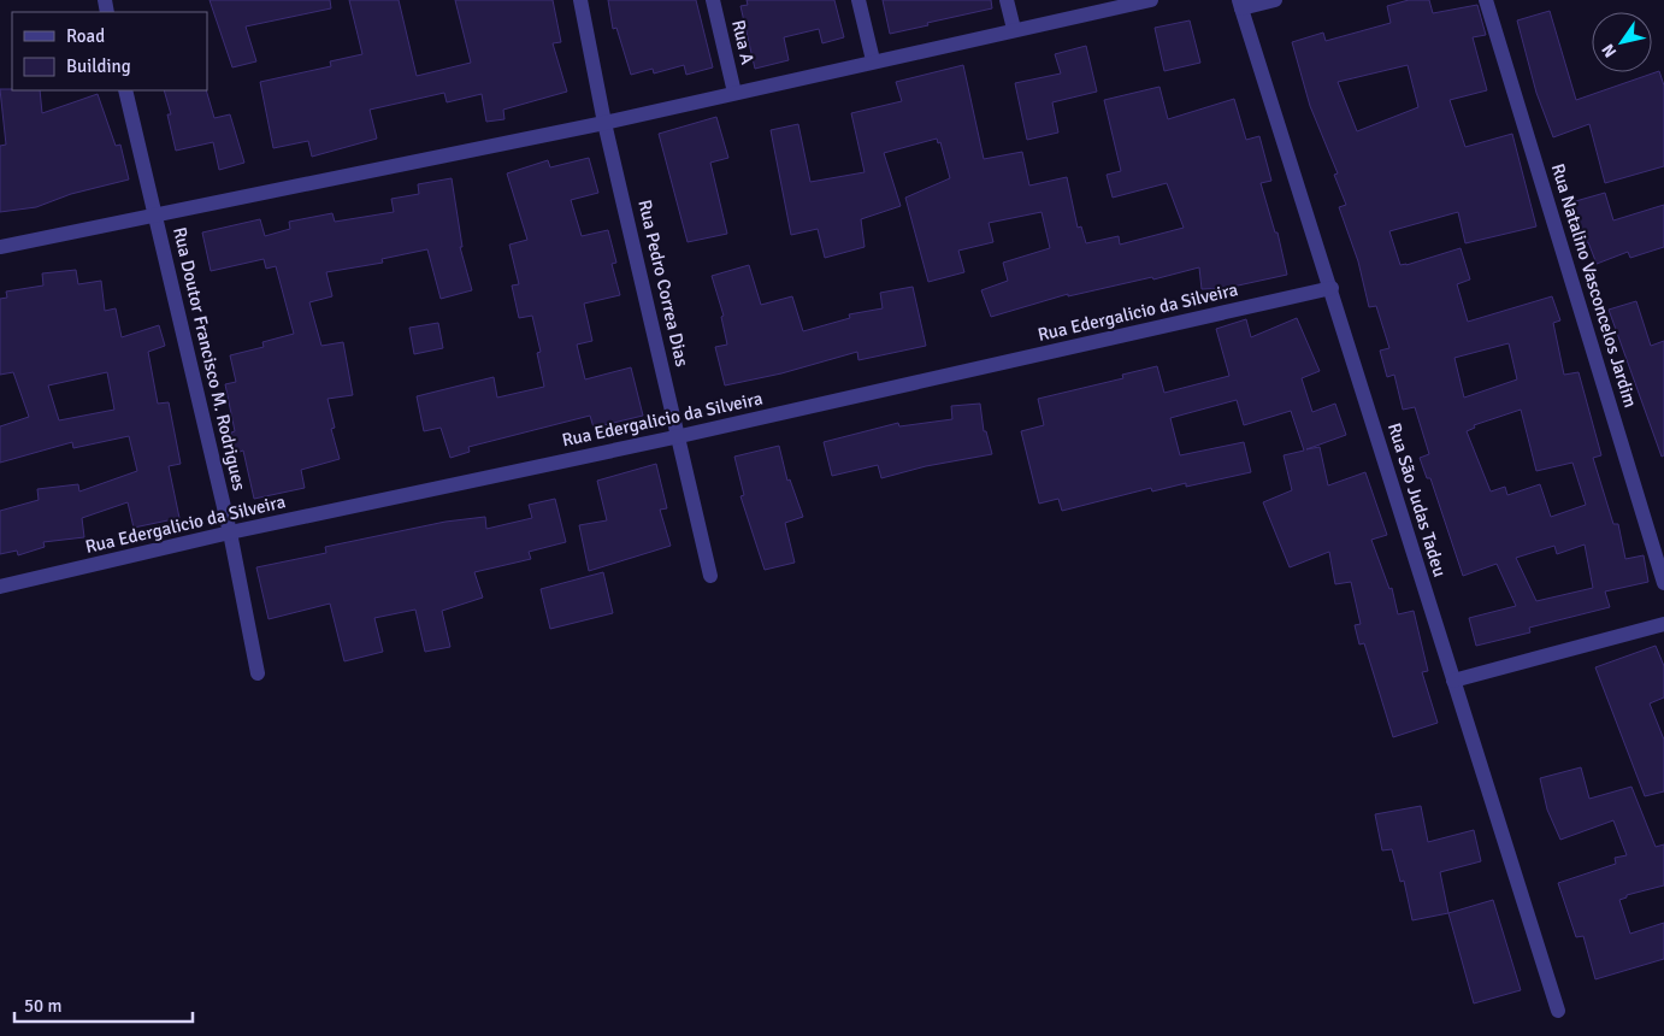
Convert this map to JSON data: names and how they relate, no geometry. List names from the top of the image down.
{
  "streets": {
    "street": [
      "Rua A",
      "Rua Pedro Correa Dias",
      "Rua Natalino Vasconcelos Jardim",
      "Rua Edergalicio da Silveira",
      "Rua Doutor Francisco M. Rodrigues",
      "Rua São Judas Tadeu"
    ]
  },
  "crossings": [
    ["Rua Pedro Correa Dias", "Rua Edergalicio da Silveira"],
    ["Rua Edergalicio da Silveira", "Rua Doutor Francisco M. Rodrigues"],
    ["Rua Edergalicio da Silveira", "Rua São Judas Tadeu"]
  ],
  "legend": ["Road", "Building"],
  "scale_bar": "50 m",
  "north": "bottom left"
}
